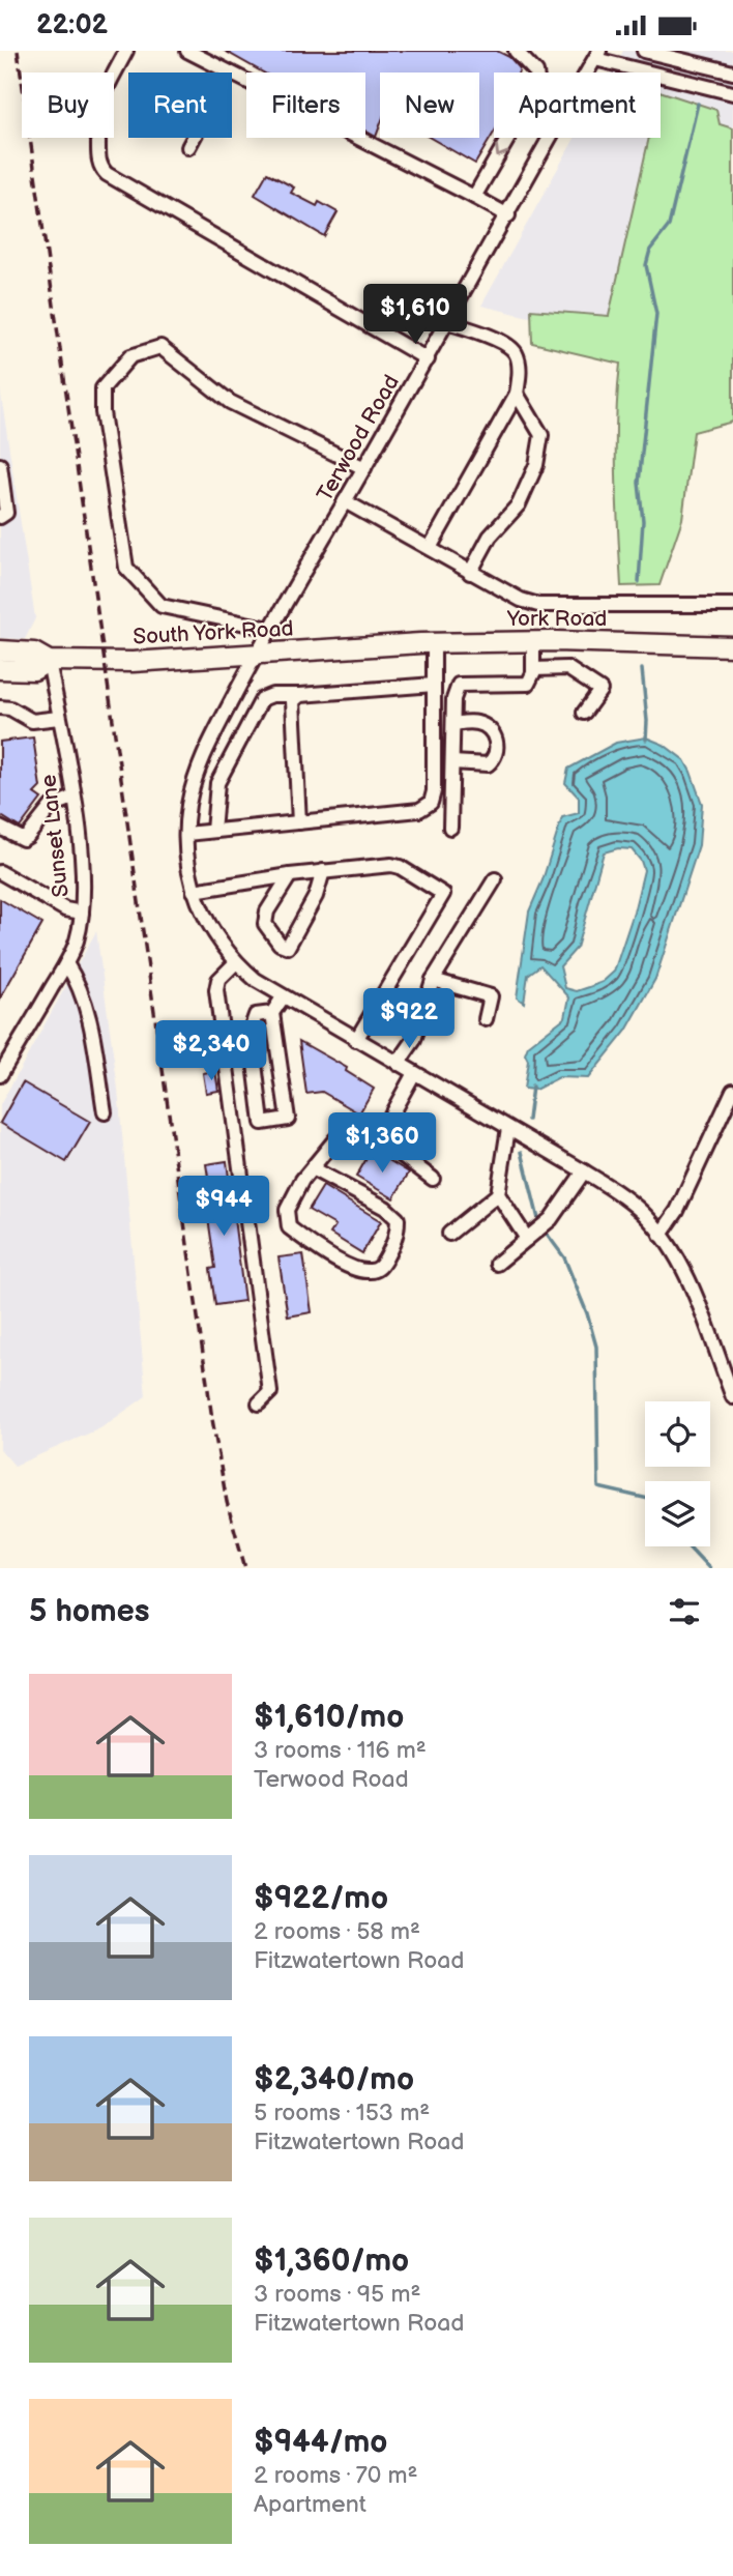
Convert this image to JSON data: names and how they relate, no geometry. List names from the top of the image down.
{
  "streets": {
    "highway": ["York Road", "South York Road"],
    "street": ["Terwood Road", "Sunset Lane"]
  },
  "crossings": [
    ["Terwood Road", "South York Road"],
    ["York Road", "South York Road"],
    ["South York Road", "Sunset Lane"]
  ],
  "page": {
    "status": "22:02",
    "chip": [
      "Buy",
      "Rent",
      "Filters",
      "New",
      "Apartment"
    ],
    "price": [
      "$1,610",
      "$922",
      "$2,340",
      "$1,360",
      "$944"
    ],
    "heading": "5 homes",
    "list": [
      {
        "name": "$1,610/mo",
        "note": "3 rooms · 116 m² · Terwood Road"
      },
      {
        "name": "$922/mo",
        "note": "2 rooms · 58 m² · Fitzwatertown Road"
      },
      {
        "name": "$2,340/mo",
        "note": "5 rooms · 153 m² · Fitzwatertown Road"
      },
      {
        "name": "$1,360/mo",
        "note": "3 rooms · 95 m² · Fitzwatertown Road"
      },
      {
        "name": "$944/mo",
        "note": "2 rooms · 70 m² · Apartment"
      }
    ]
  }
}
